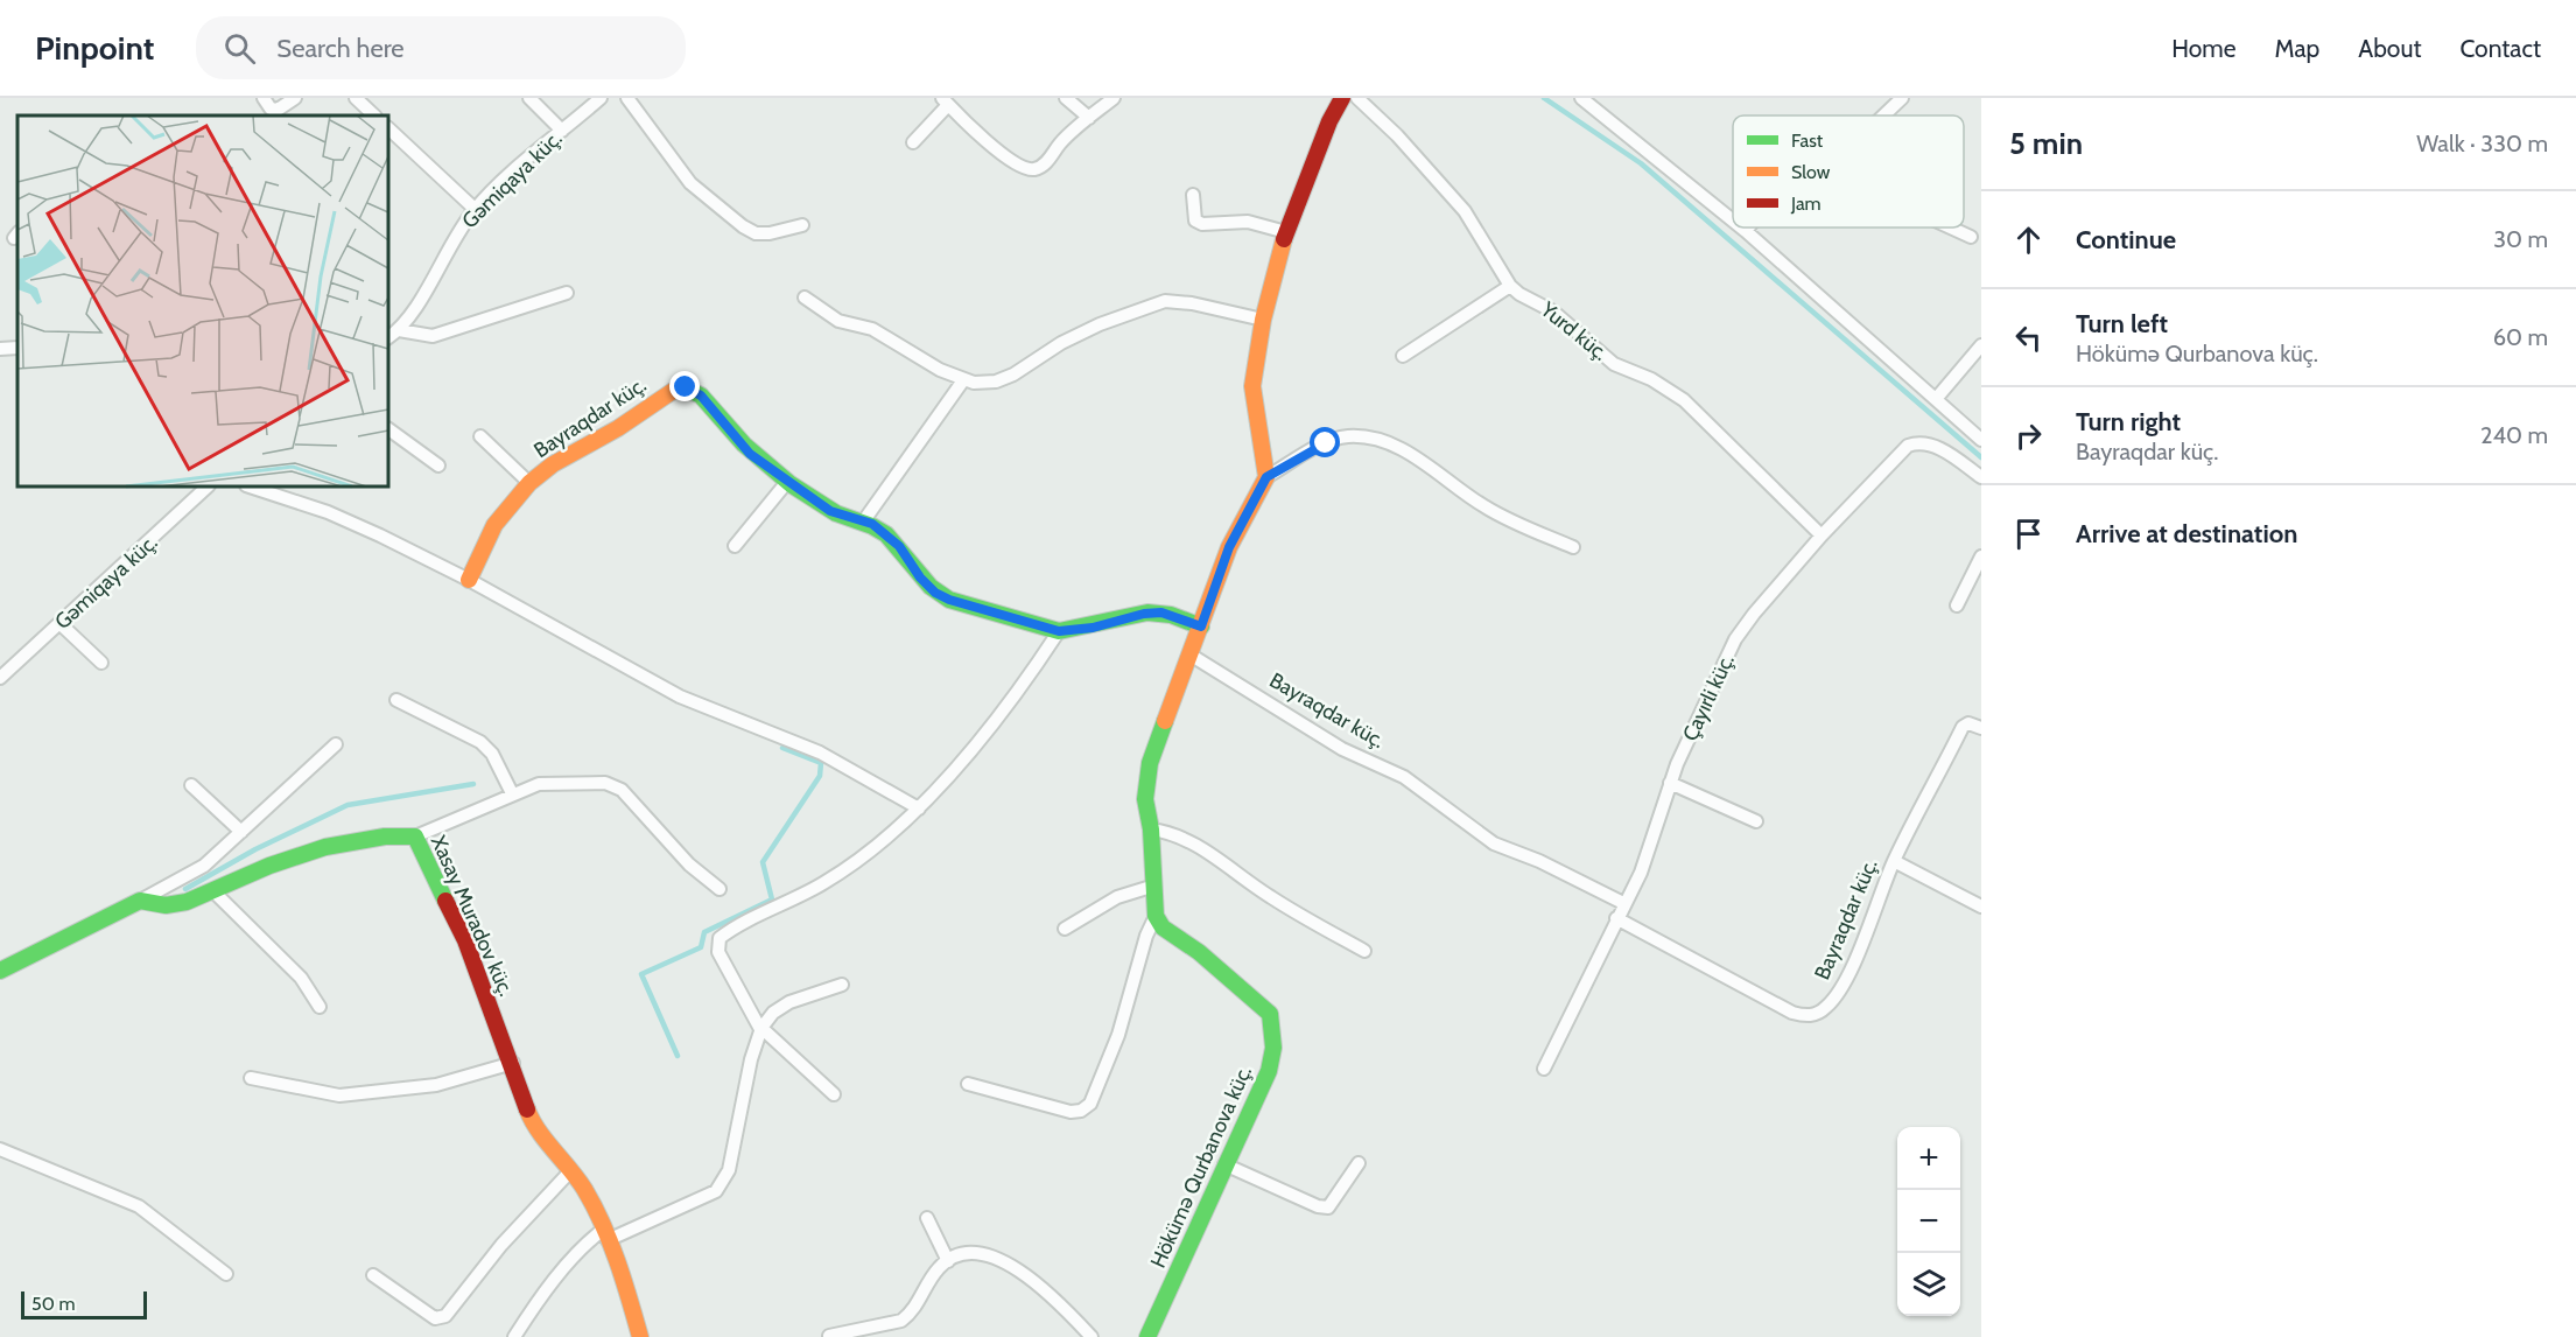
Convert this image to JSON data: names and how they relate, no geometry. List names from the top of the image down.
{
  "streets": {
    "street": [
      "Gəmiqaya küç.",
      "Yurd küç.",
      "Bayraqdar küç.",
      "Çayırli küç.",
      "Xasay Muradov küç.",
      "Hökümə Qurbanova küç."
    ]
  },
  "crossings": [
    ["Yurd küç.", "Çayırli küç."],
    ["Bayraqdar küç.", "Çayırli küç."]
  ],
  "legend": ["Fast", "Slow", "Jam"],
  "scale_bar": "50 m",
  "page": {
    "header": "Pinpoint",
    "search": "Search here",
    "nav": [
      "Home",
      "Map",
      "About",
      "Contact"
    ],
    "heading": ["5 min", "Walk · 330 m"],
    "list": [
      ["Continue", "30 m"],
      ["Turn left", "Hökümə Qurbanova küç.", "60 m"],
      ["Turn right", "Bayraqdar küç.", "240 m"],
      "Arrive at destination"
    ],
    "map_buttons": ["+", "−"],
    "scale": "50 m"
  }
}
